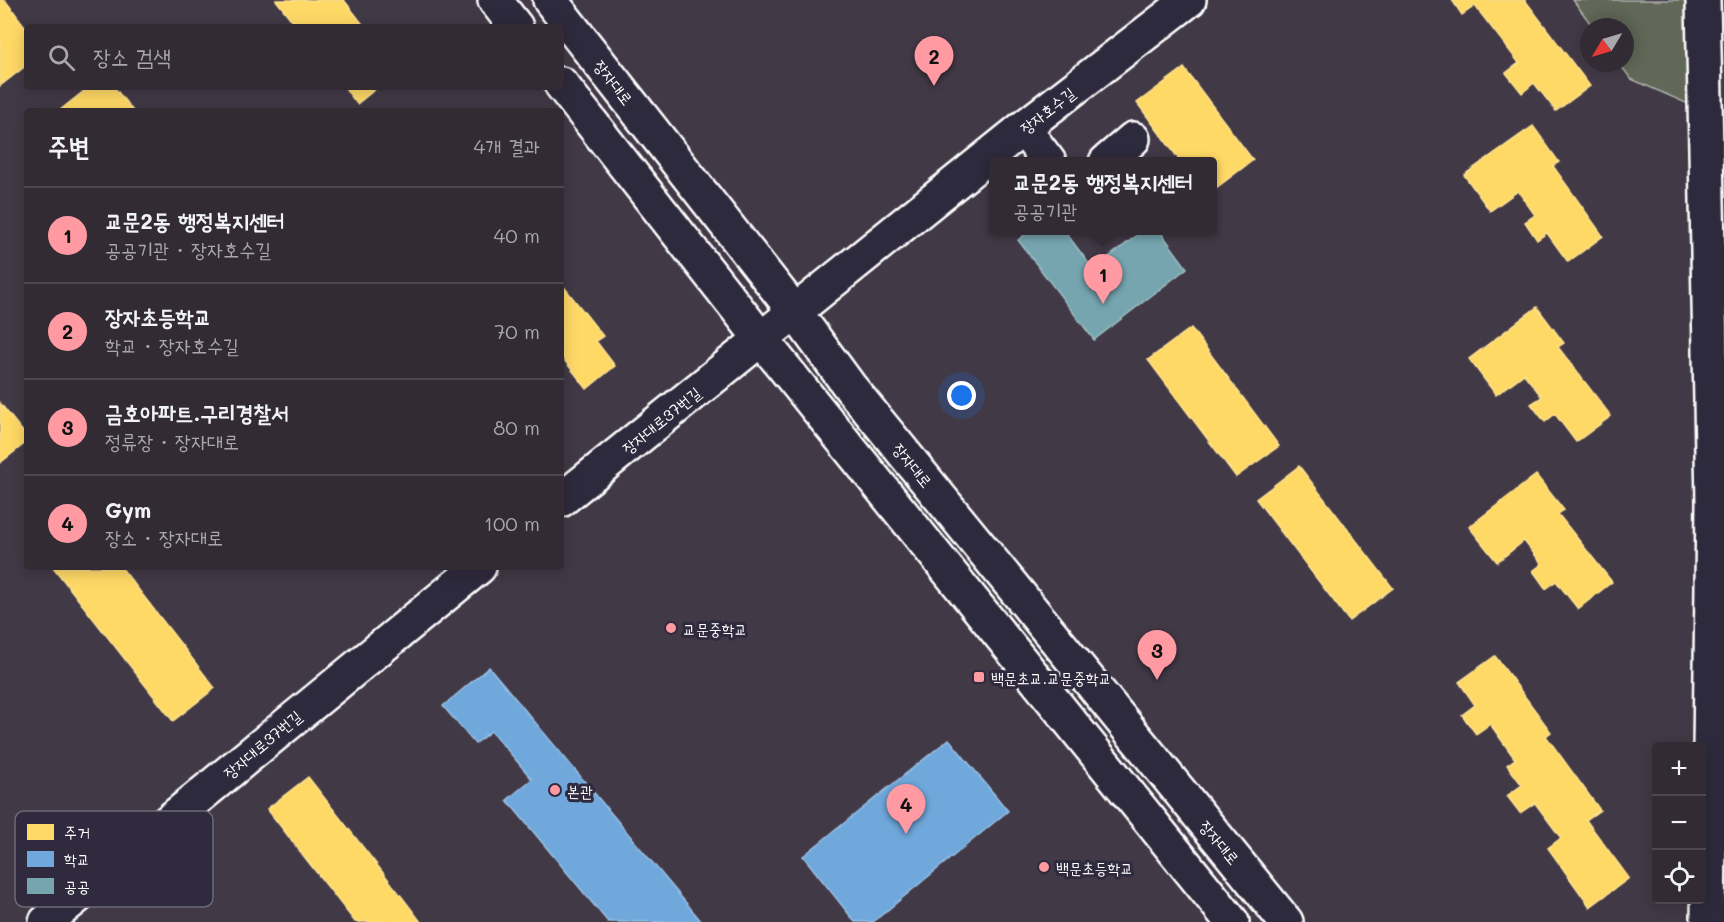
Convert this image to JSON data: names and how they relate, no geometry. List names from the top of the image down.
{
  "streets": {
    "street": ["장자대로", "장자호수길", "장자대로37번길"]
  },
  "crossings": [
    ["장자대로", "장자호수길"],
    ["장자호수길", "장자대로37번길"]
  ],
  "places": {
    "other": ["교문중학교", "본관", "백문초등학교"],
    "transit": ["백문초교.교문중학교"]
  },
  "legend": ["주거", "학교", "공공"],
  "north": "bottom left",
  "page": {
    "search": "장소 검색",
    "pins": [
      "2",
      "1",
      "3",
      "4"
    ],
    "heading": ["주변", "4개 결과"],
    "popup": ["교문2동 행정복지센터", "공공기관"],
    "list": [
      {
        "mark": "1",
        "name": "교문2동 행정복지센터",
        "note": "공공기관 · 장자호수길",
        "value": "40 m"
      },
      {
        "mark": "2",
        "name": "장자초등학교",
        "note": "학교 · 장자호수길",
        "value": "70 m"
      },
      {
        "mark": "3",
        "name": "금호아파트.구리경찰서",
        "note": "정류장 · 장자대로",
        "value": "80 m"
      },
      {
        "mark": "4",
        "name": "Gym",
        "note": "장소 · 장자대로",
        "value": "100 m"
      }
    ],
    "map_buttons": ["+", "−"]
  }
}
